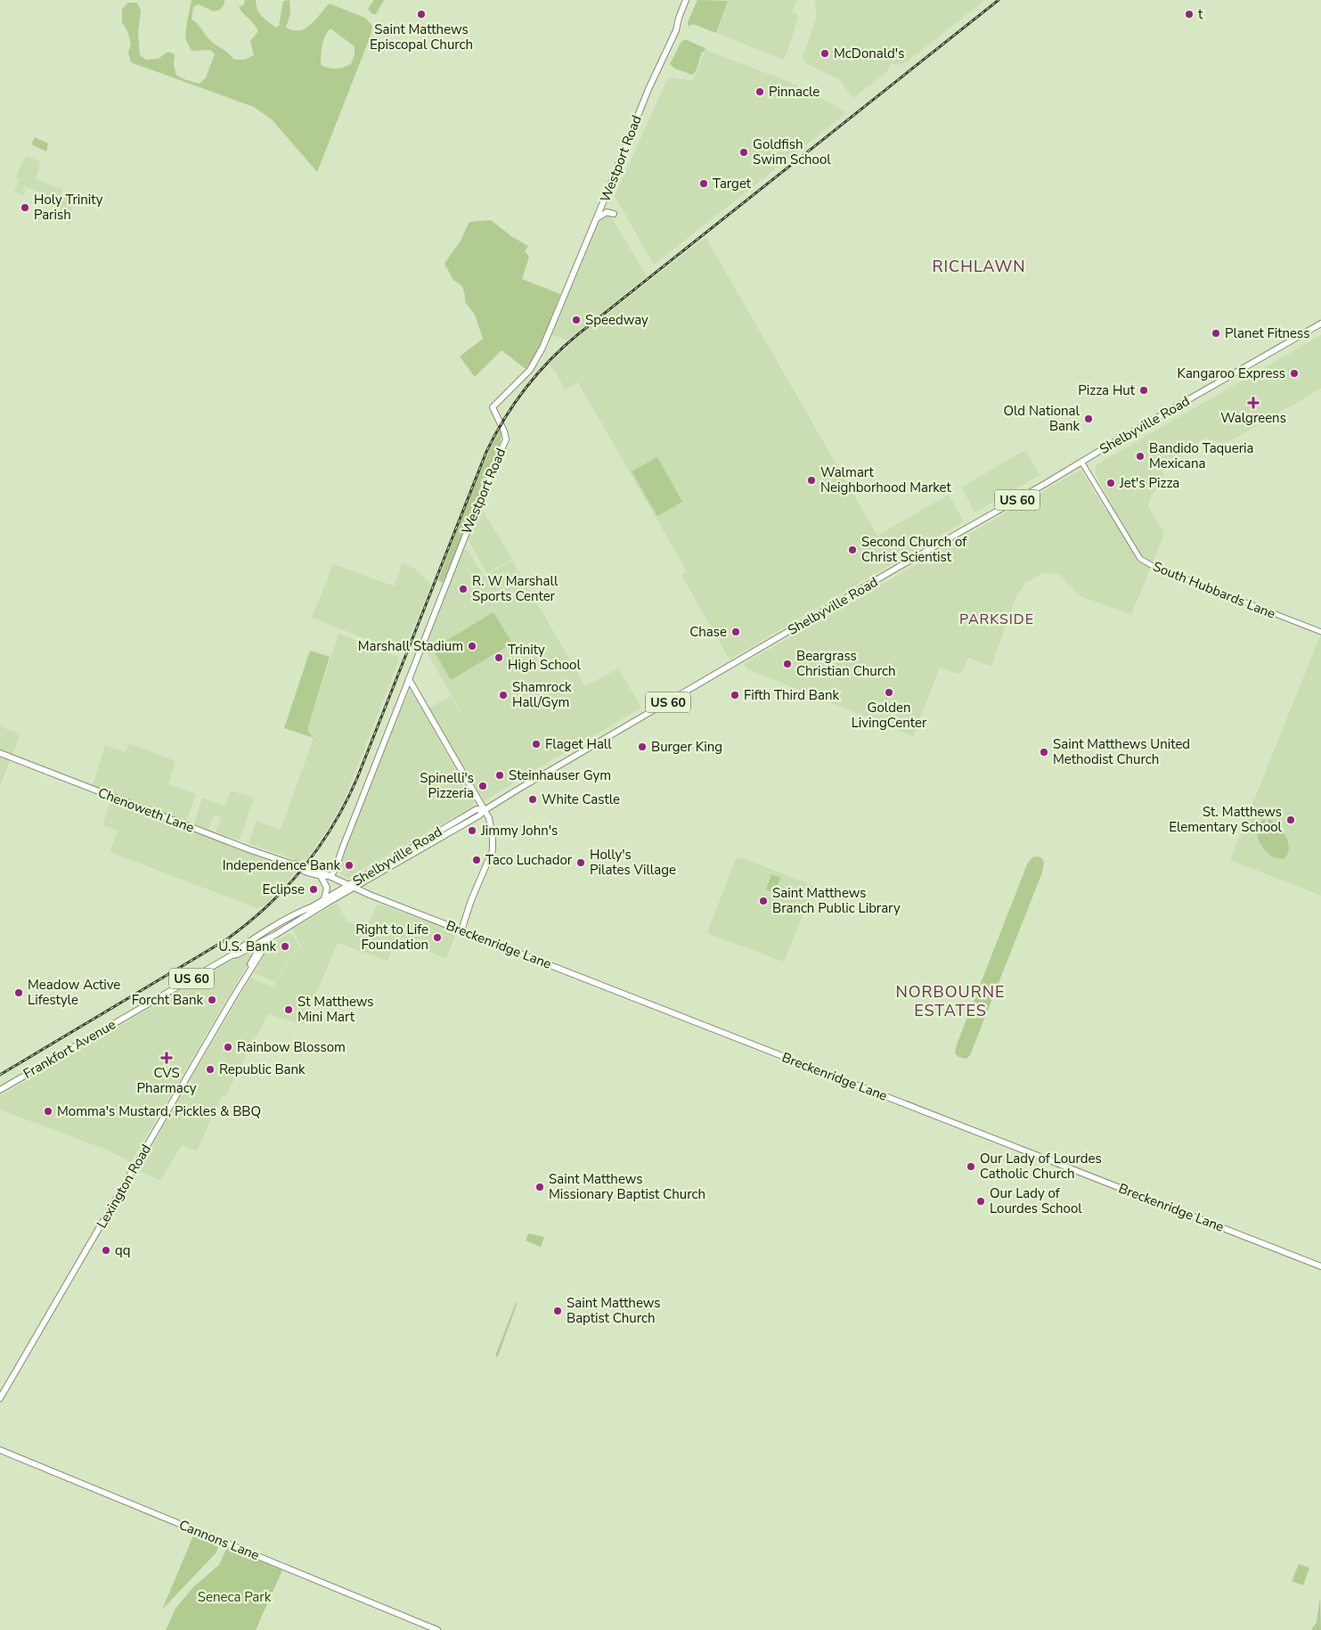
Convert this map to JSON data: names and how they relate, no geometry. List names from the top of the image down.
{
  "streets": {
    "main road": [
      "Westport Road",
      "Shelbyville Road",
      "US 60",
      "Chenoweth Lane",
      "Breckenridge Lane",
      "Frankfort Avenue",
      "Lexington Road",
      "Cannons Lane"
    ],
    "street": ["South Hubbards Lane"]
  },
  "crossings": [
    ["Westport Road", "Chenoweth Lane"],
    ["Shelbyville Road", "South Hubbards Lane"],
    ["Shelbyville Road", "Chenoweth Lane"],
    ["Shelbyville Road", "Breckenridge Lane"],
    ["Shelbyville Road", "Frankfort Avenue"],
    ["Shelbyville Road", "Lexington Road"],
    ["Chenoweth Lane", "Breckenridge Lane"],
    ["Frankfort Avenue", "Lexington Road"]
  ],
  "districts": ["RICHLAWN", "PARKSIDE", "NORBOURNE ESTATES"],
  "parks": ["Seneca Park"],
  "places": {
    "other": [
      "Saint Matthews Episcopal Church",
      "t",
      "McDonald's",
      "Pinnacle",
      "Goldfish Swim School",
      "Target",
      "Holy Trinity Parish",
      "Speedway",
      "Planet Fitness",
      "Kangaroo Express",
      "Pizza Hut",
      "Old National Bank",
      "Bandido Taqueria Mexicana",
      "Walmart Neighborhood Market",
      "Jet's Pizza",
      "Second Church of Christ Scientist",
      "R. W Marshall Sports Center",
      "Chase",
      "Marshall Stadium",
      "Trinity High School",
      "Beargrass Christian Church",
      "Golden LivingCenter",
      "Shamrock Hall/Gym",
      "Fifth Third Bank",
      "Flaget Hall",
      "Burger King",
      "Saint Matthews United Methodist Church",
      "Steinhauser Gym",
      "Spinelli's Pizzeria",
      "White Castle",
      "St. Matthews Elementary School",
      "Jimmy John's",
      "Taco Luchador",
      "Holly's Pilates Village",
      "Independence Bank",
      "Eclipse",
      "Saint Matthews Branch Public Library",
      "Right to Life Foundation",
      "U.S. Bank",
      "Meadow Active Lifestyle",
      "Forcht Bank",
      "St Matthews Mini Mart",
      "Rainbow Blossom",
      "Republic Bank",
      "Momma's Mustard, Pickles & BBQ",
      "Our Lady of Lourdes Catholic Church",
      "Saint Matthews Missionary Baptist Church",
      "Our Lady of Lourdes School",
      "qq",
      "Saint Matthews Baptist Church"
    ],
    "health": ["Walgreens", "CVS Pharmacy"]
  }
}
